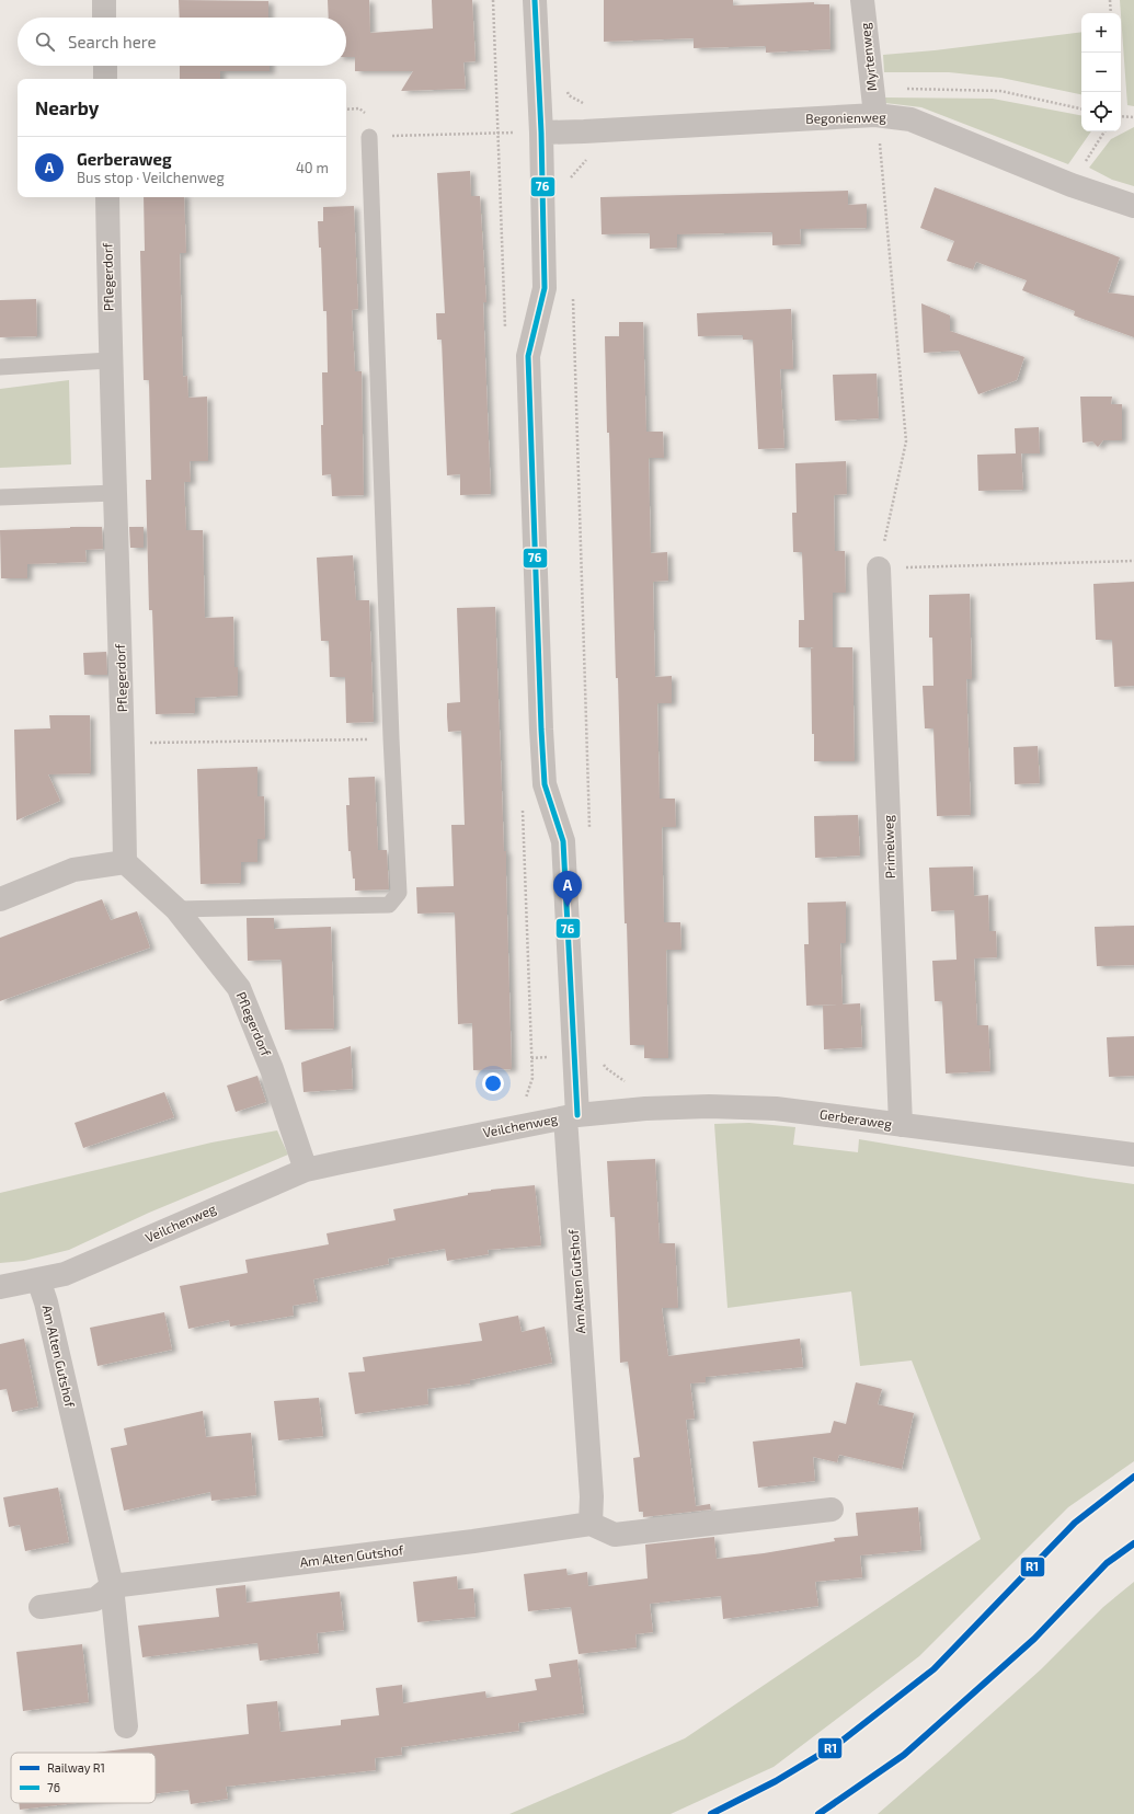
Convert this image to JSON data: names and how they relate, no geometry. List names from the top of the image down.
{
  "streets": {
    "street": [
      "Myrtenweg",
      "Begonienweg",
      "Pflegerdorf",
      "Primelweg",
      "Gerberaweg",
      "Veilchenweg",
      "Am Alten Gutshof"
    ]
  },
  "crossings": [
    ["Myrtenweg", "Begonienweg"],
    ["Pflegerdorf", "Veilchenweg"],
    ["Primelweg", "Gerberaweg"],
    ["Gerberaweg", "Veilchenweg"],
    ["Gerberaweg", "Am Alten Gutshof"],
    ["Veilchenweg", "Am Alten Gutshof"]
  ],
  "lines": ["transit line 76", "rail line R1"],
  "legend": ["Railway R1", "76"],
  "page": {
    "map_buttons": ["+", "−"],
    "search": "Search here",
    "heading": "Nearby",
    "list": [
      {
        "mark": "A",
        "name": "Gerberaweg",
        "note": "Bus stop · Veilchenweg",
        "value": "40 m"
      }
    ],
    "pins": "A"
  }
}
